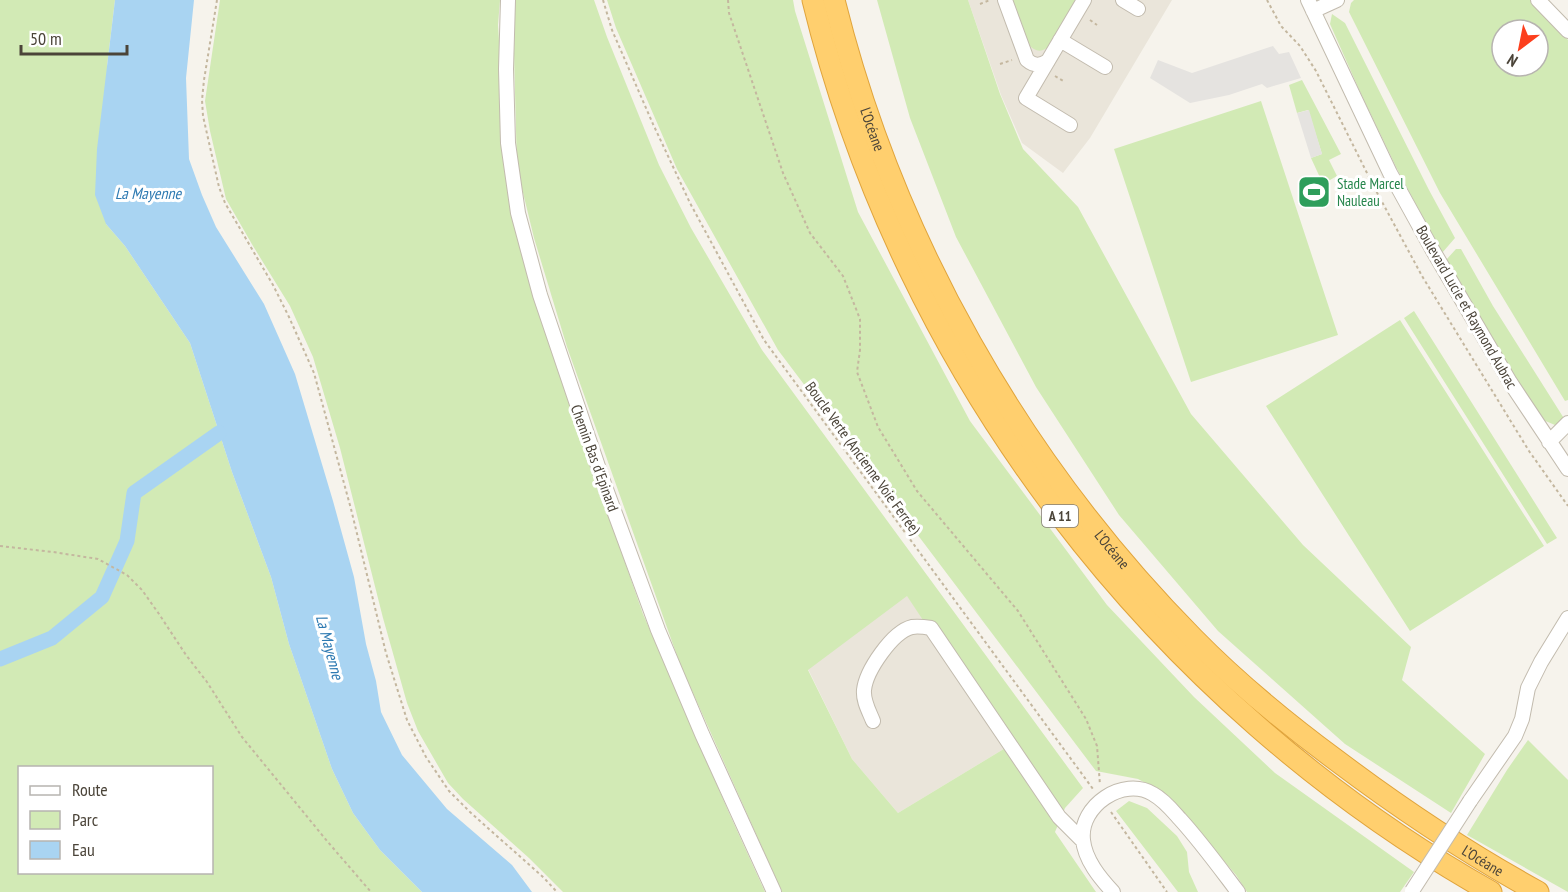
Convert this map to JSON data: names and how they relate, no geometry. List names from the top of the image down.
{
  "streets": {
    "highway": ["L’Océane", "A 11"],
    "street": ["Boulevard Lucie et Raymond Aubrac", "Chemin Bas d'Epinard"],
    "path": ["Boucle Verte (Ancienne Voie Ferrée)"]
  },
  "water": ["La Mayenne"],
  "places": {
    "sports": ["Stade Marcel Nauleau"]
  },
  "legend": ["Route", "Parc", "Eau"],
  "scale_bar": "50 m",
  "north": "bottom left"
}
